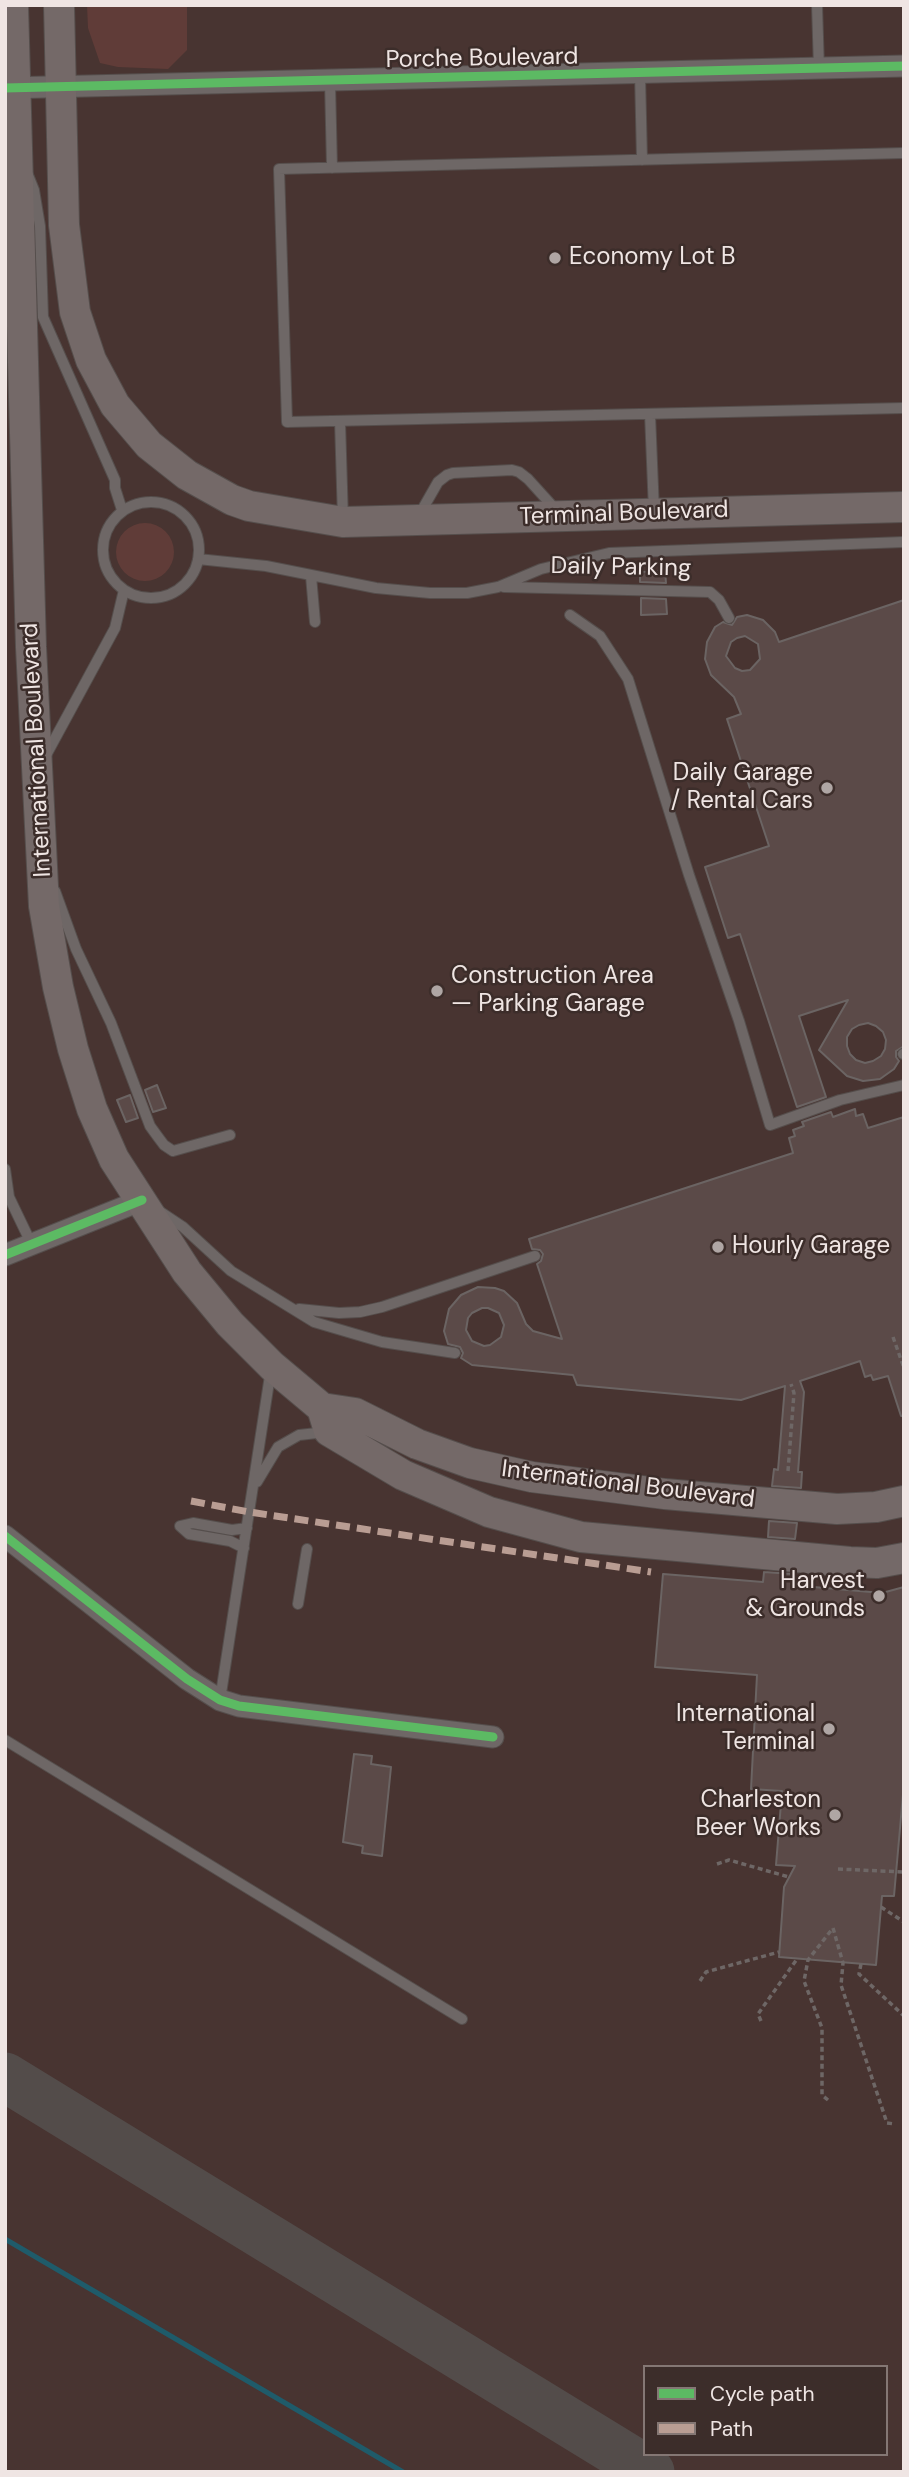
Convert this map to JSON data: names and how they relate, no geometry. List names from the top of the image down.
{
  "streets": {
    "main road": ["Terminal Boulevard", "International Boulevard"],
    "street": ["Porche Boulevard"],
    "lane": ["Daily Parking"]
  },
  "crossings": [
    ["Porche Boulevard", "International Boulevard"]
  ],
  "places": [
    "Economy Lot B",
    "Daily Garage / Rental Cars",
    "Construction Area — Parking Garage",
    "Hourly Garage",
    "Harvest & Grounds",
    "International Terminal",
    "Charleston Beer Works"
  ],
  "legend": ["Cycle path", "Path"]
}
